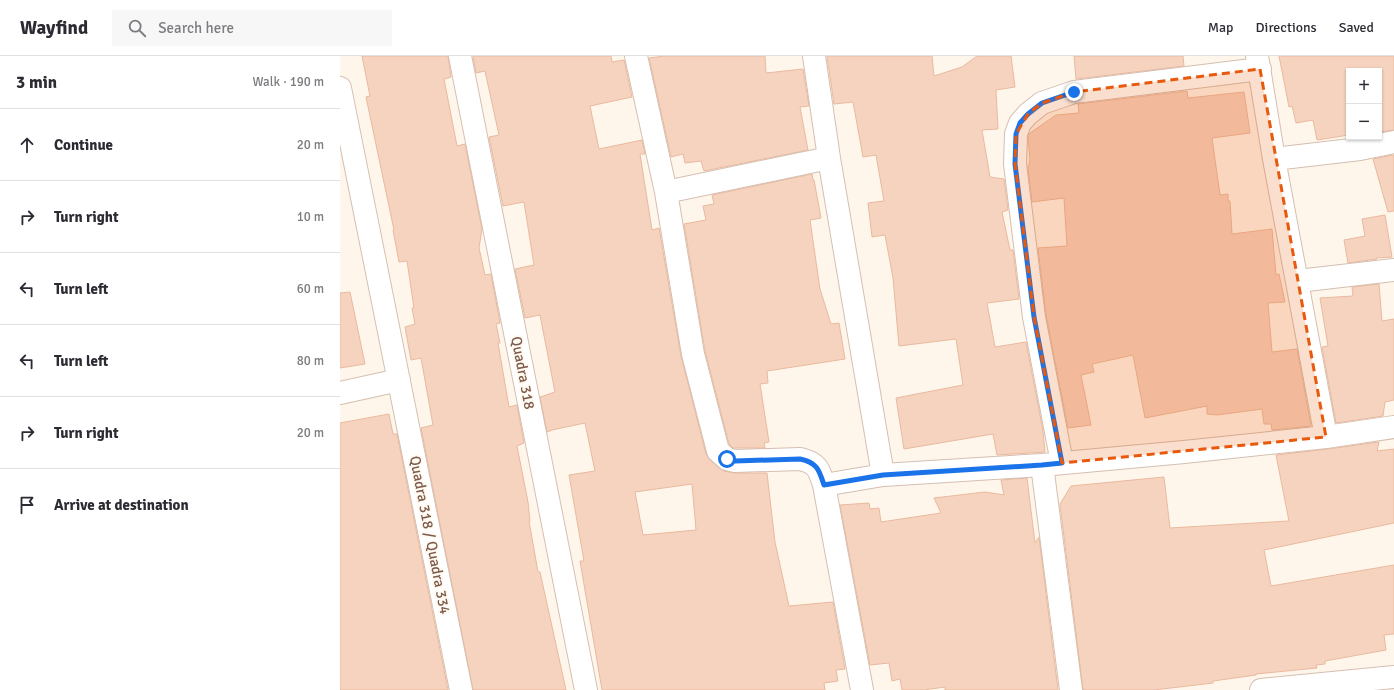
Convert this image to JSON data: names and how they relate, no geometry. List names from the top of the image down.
{
  "streets": {
    "street": ["Quadra 318", "Quadra 318 / Quadra 334"]
  },
  "page": {
    "header": "Wayfind",
    "search": "Search here",
    "nav": ["Map", "Directions", "Saved"],
    "heading": ["3 min", "Walk · 190 m"],
    "map_buttons": ["+", "−"],
    "list": [
      ["Continue", "20 m"],
      ["Turn right", "10 m"],
      ["Turn left", "60 m"],
      ["Turn left", "80 m"],
      ["Turn right", "20 m"],
      "Arrive at destination"
    ]
  }
}
